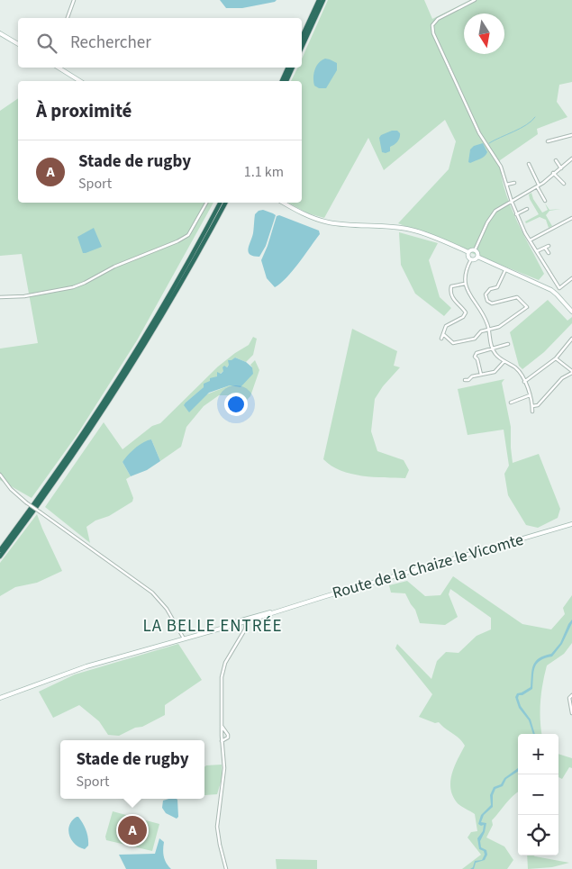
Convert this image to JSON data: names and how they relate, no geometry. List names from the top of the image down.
{
  "streets": {
    "main road": ["Route de la Chaize le Vicomte"]
  },
  "districts": ["LA BELLE ENTRÉE"],
  "north": "bottom",
  "page": {
    "search": "Rechercher",
    "heading": "À proximité",
    "list": [
      {
        "mark": "A",
        "name": "Stade de rugby",
        "note": "Sport",
        "value": "1.1 km"
      }
    ],
    "map_buttons": ["+", "−"],
    "popup": ["Stade de rugby", "Sport"],
    "pins": "A"
  }
}
